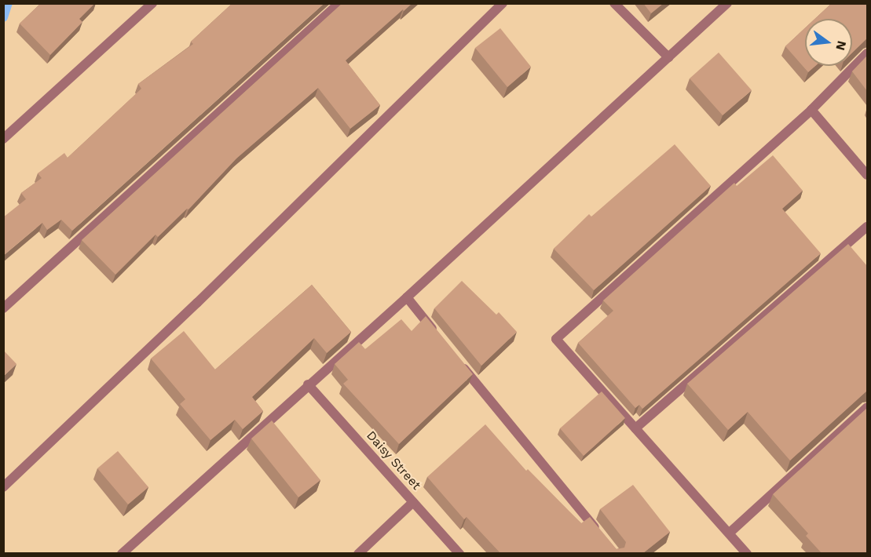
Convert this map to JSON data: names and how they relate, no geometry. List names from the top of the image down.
{
  "streets": {
    "street": ["Daisy Street"]
  },
  "north": "right"
}
